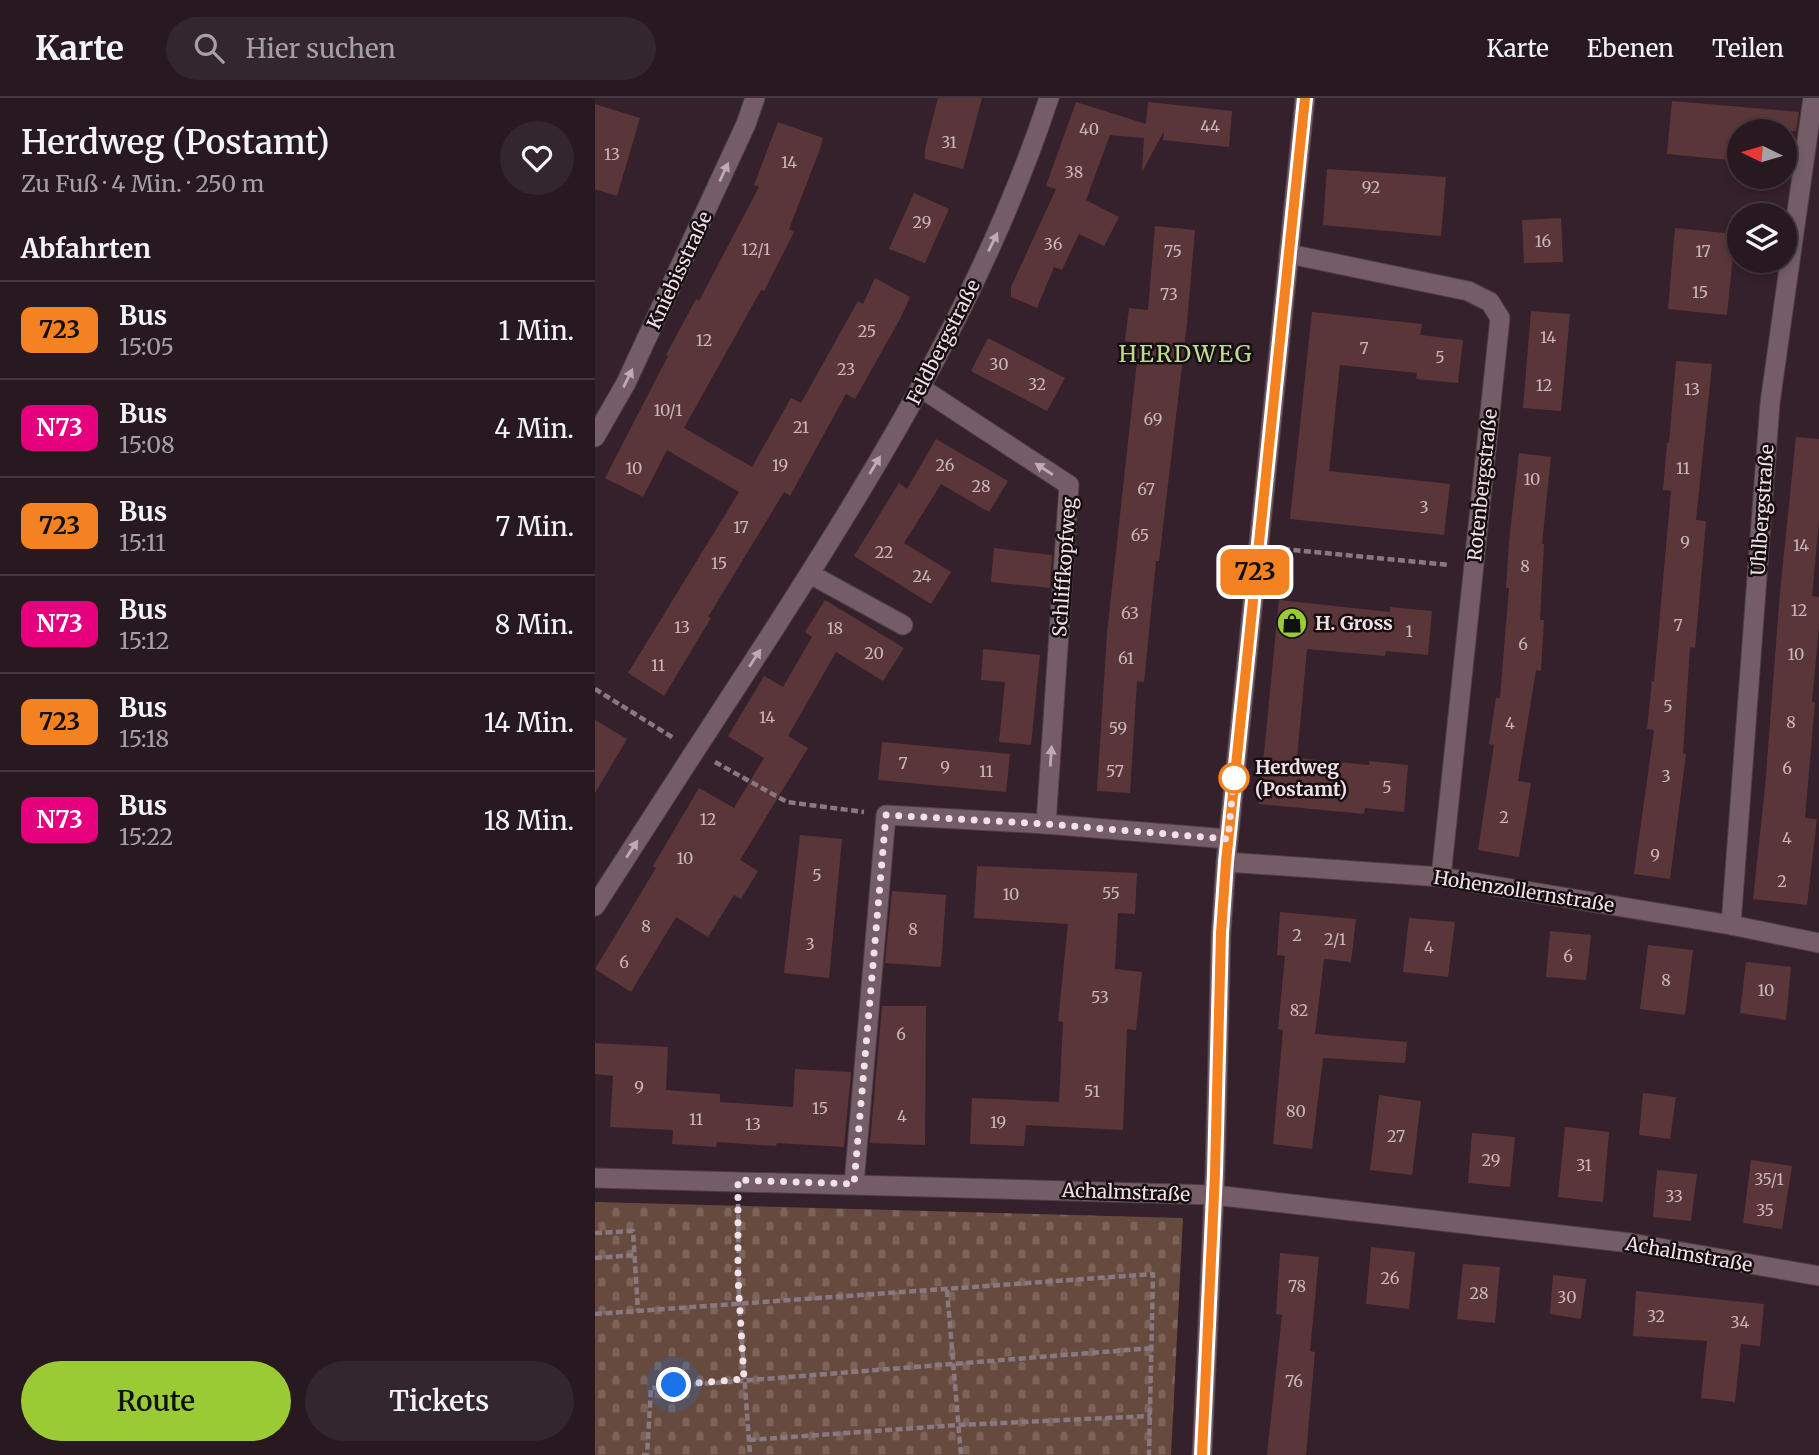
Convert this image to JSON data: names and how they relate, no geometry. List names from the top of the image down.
{
  "streets": {
    "street": [
      "Kniebisstraße",
      "Feldbergstraße",
      "Rotenbergstraße",
      "Uhlbergstraße",
      "Schliffkopfweg",
      "Hohenzollernstraße",
      "Achalmstraße"
    ]
  },
  "crossings": [
    ["Feldbergstraße", "Schliffkopfweg"],
    ["Rotenbergstraße", "Hohenzollernstraße"],
    ["Uhlbergstraße", "Hohenzollernstraße"]
  ],
  "one_way": ["Kniebisstraße", "Feldbergstraße", "Schliffkopfweg"],
  "districts": ["HERDWEG"],
  "places": {
    "shop": ["H. Gross"],
    "other": ["Herdweg (Postamt)"]
  },
  "lines": ["bus line 723"],
  "house_numbers": [
    "44",
    "40",
    "31",
    "13",
    "14",
    "38",
    "92",
    "29",
    "16",
    "36",
    "12/1",
    "75",
    "17",
    "15",
    "73",
    "25",
    "14",
    "12",
    "7",
    "5",
    "30",
    "23",
    "32",
    "12",
    "13",
    "10/1",
    "69",
    "21",
    "19",
    "26",
    "10",
    "11",
    "10",
    "28",
    "67",
    "3",
    "17",
    "65",
    "9",
    "14",
    "22",
    "15",
    "8",
    "24",
    "12",
    "63",
    "7",
    "13",
    "18",
    "1",
    "6",
    "20",
    "10",
    "61",
    "11",
    "5",
    "14",
    "8",
    "4",
    "59",
    "7",
    "9",
    "6",
    "11",
    "57",
    "3",
    "5",
    "2",
    "12",
    "4",
    "9",
    "10",
    "5",
    "2",
    "55",
    "10",
    "8",
    "8",
    "2",
    "2/1",
    "3",
    "4",
    "6",
    "6",
    "8",
    "10",
    "53",
    "82",
    "6",
    "9",
    "51",
    "15",
    "80",
    "4",
    "11",
    "19",
    "13",
    "27",
    "29",
    "31",
    "35/1",
    "33",
    "35",
    "26",
    "78",
    "28",
    "30",
    "32",
    "34",
    "76"
  ],
  "north": "left",
  "page": {
    "header": "Karte",
    "search": "Hier suchen",
    "nav": ["Karte", "Ebenen", "Teilen"],
    "heading": [
      ["Herdweg (Postamt)", "Zu Fuß · 4 Min. · 250 m"],
      "Abfahrten"
    ],
    "on_map": "723",
    "list": [
      {
        "mark": "723",
        "name": "Bus",
        "note": "15:05",
        "value": "1 Min."
      },
      {
        "mark": "N73",
        "name": "Bus",
        "note": "15:08",
        "value": "4 Min."
      },
      {
        "mark": "723",
        "name": "Bus",
        "note": "15:11",
        "value": "7 Min."
      },
      {
        "mark": "N73",
        "name": "Bus",
        "note": "15:12",
        "value": "8 Min."
      },
      {
        "mark": "723",
        "name": "Bus",
        "note": "15:18",
        "value": "14 Min."
      },
      {
        "mark": "N73",
        "name": "Bus",
        "note": "15:22",
        "value": "18 Min."
      }
    ],
    "buttons": ["Route", "Tickets"]
  }
}
